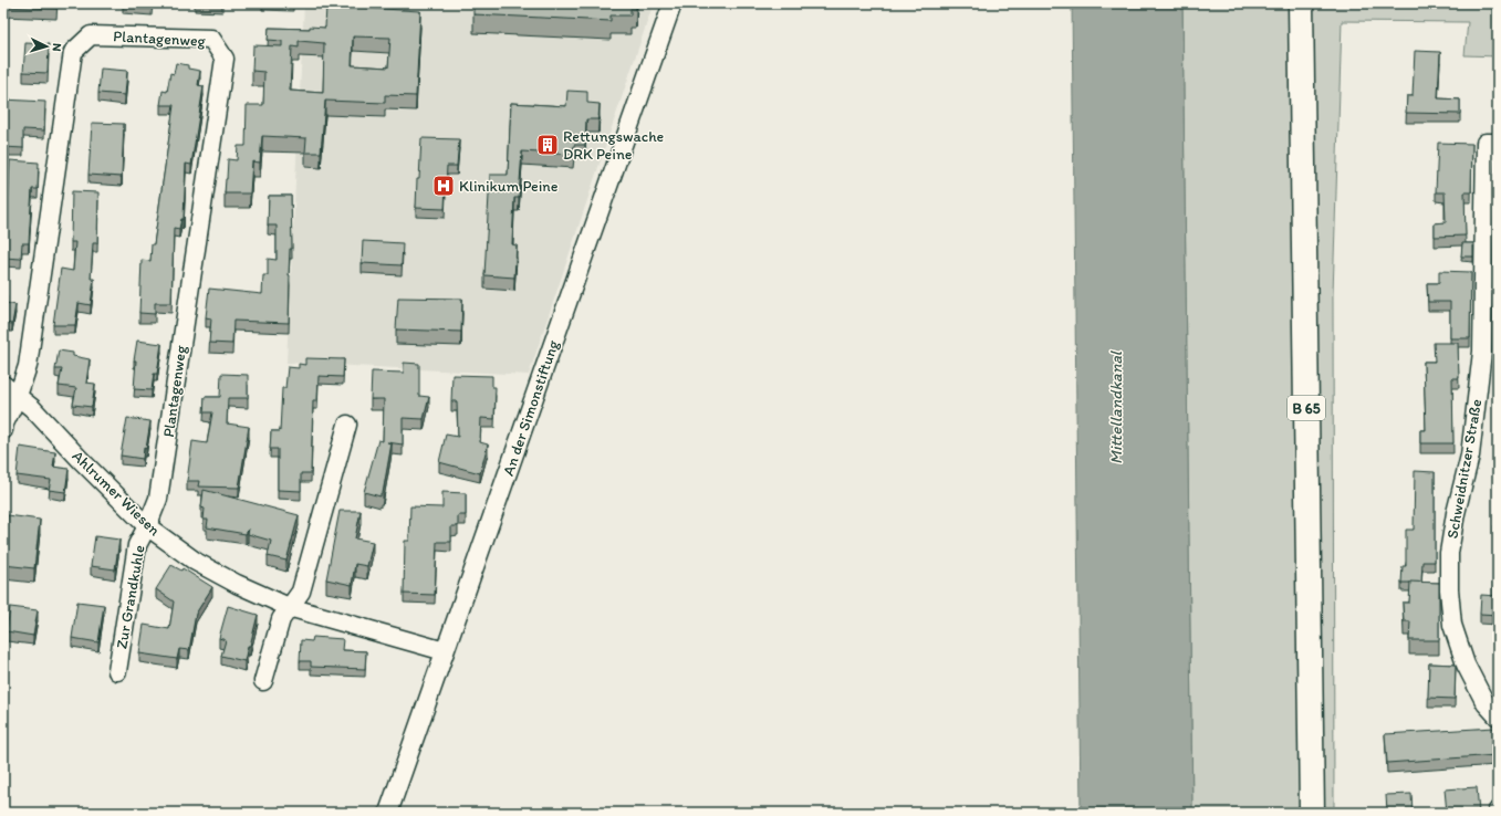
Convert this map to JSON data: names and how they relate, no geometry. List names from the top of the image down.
{
  "streets": {
    "main road": ["B 65"],
    "street": [
      "Plantagenweg",
      "An der Simonstiftung",
      "Schweidnitzer Straße",
      "Ahlrumer Wiesen",
      "Zur Grandkuhle"
    ]
  },
  "crossings": [
    ["Plantagenweg", "Ahlrumer Wiesen"],
    ["Plantagenweg", "Zur Grandkuhle"],
    ["An der Simonstiftung", "Ahlrumer Wiesen"],
    ["Ahlrumer Wiesen", "Zur Grandkuhle"]
  ],
  "water": ["Mittellandkanal"],
  "places": {
    "building": ["Rettungswache DRK Peine"],
    "hospital": ["Klinikum Peine"]
  },
  "north": "right"
}
